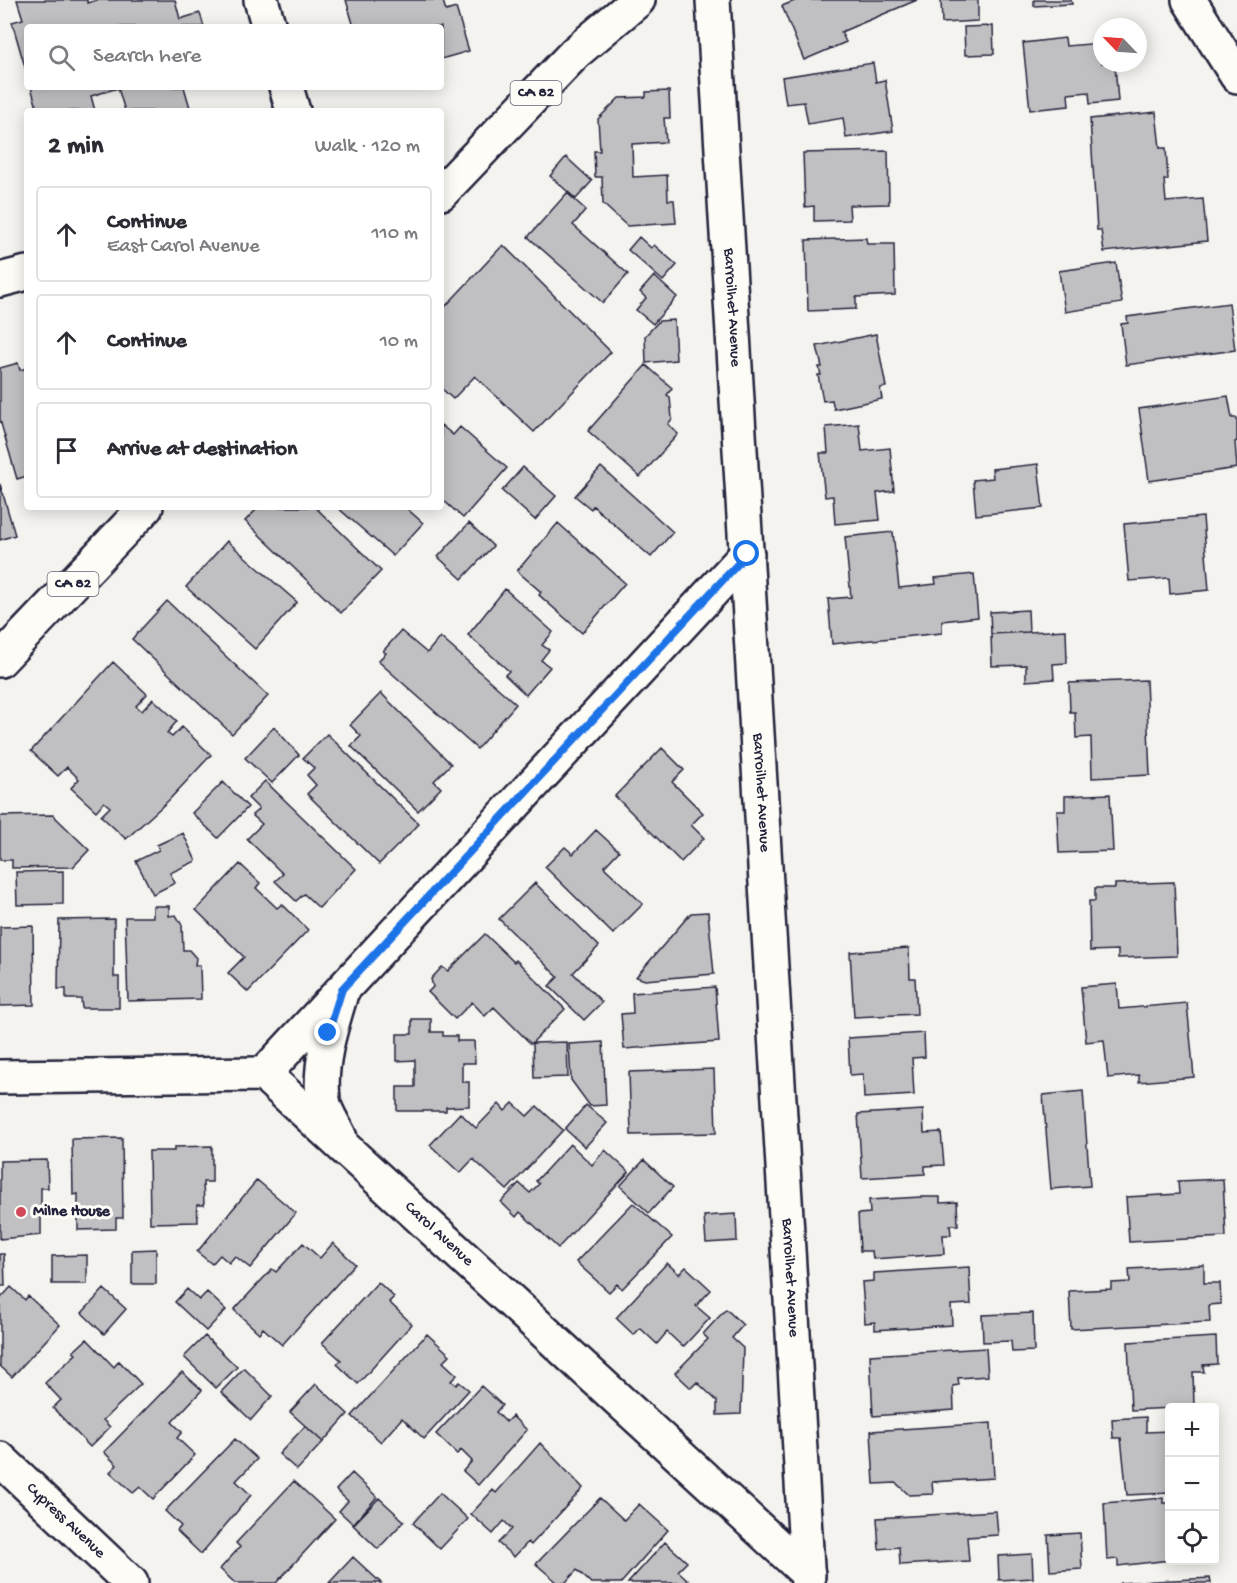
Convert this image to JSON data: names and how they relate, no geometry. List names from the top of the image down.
{
  "streets": {
    "street": [
      "CA 82",
      "Barroilhet Avenue",
      "Carol Avenue",
      "Cypress Avenue"
    ]
  },
  "crossings": [
    ["Barroilhet Avenue", "Carol Avenue"]
  ],
  "places": ["Milne House"],
  "north": "top left",
  "page": {
    "search": "Search here",
    "heading": ["2 min", "Walk · 120 m"],
    "list": [
      ["Continue", "East Carol Avenue", "110 m"],
      ["Continue", "10 m"],
      "Arrive at destination"
    ],
    "map_buttons": ["+", "−"]
  }
}
